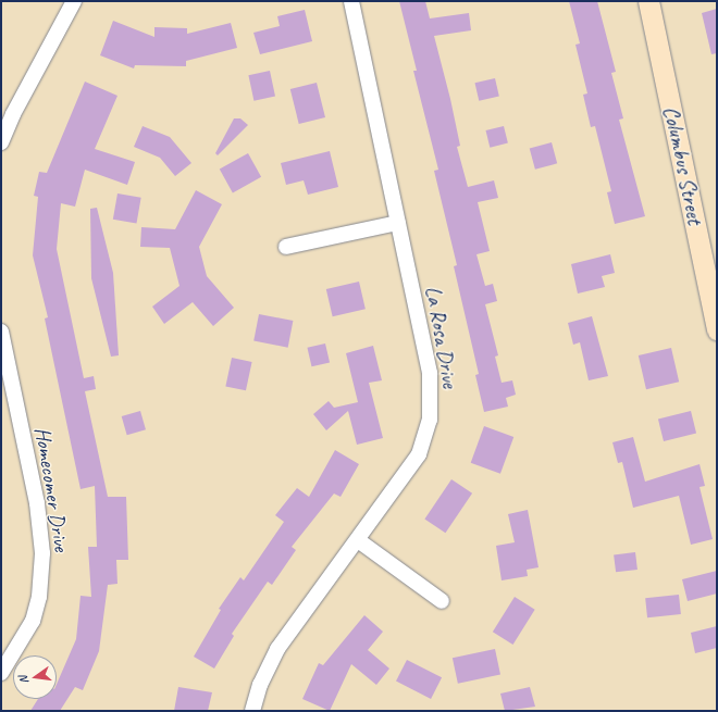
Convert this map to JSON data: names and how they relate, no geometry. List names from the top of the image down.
{
  "streets": {
    "main road": ["Columbus Street"],
    "street": ["La Rosa Drive", "Homecomer Drive"]
  },
  "north": "left"
}
